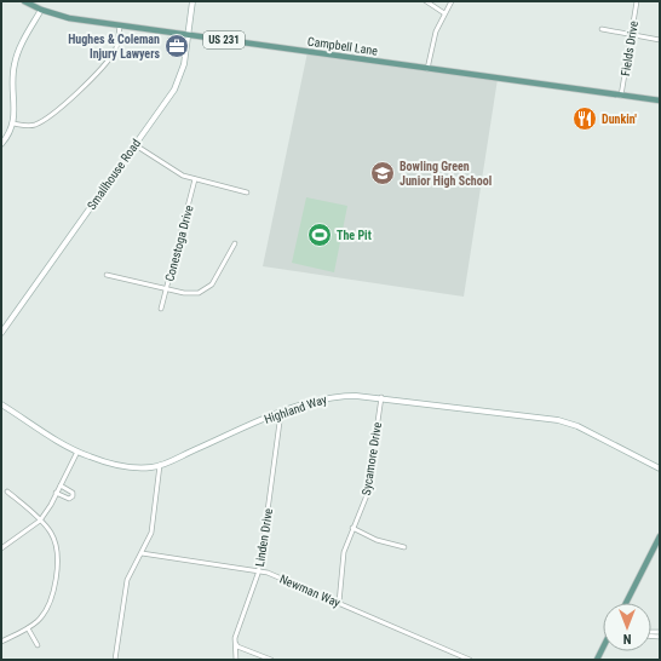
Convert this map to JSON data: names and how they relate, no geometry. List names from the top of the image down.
{
  "streets": {
    "main road": ["US 231", "Campbell Lane"],
    "street": [
      "Fields Drive",
      "Smallhouse Road",
      "Conestoga Drive",
      "Highland Way",
      "Sycamore Drive",
      "Linden Drive",
      "Newman Way"
    ]
  },
  "crossings": [
    ["Campbell Lane", "Fields Drive"],
    ["Campbell Lane", "Smallhouse Road"],
    ["Highland Way", "Sycamore Drive"],
    ["Highland Way", "Linden Drive"],
    ["Sycamore Drive", "Newman Way"],
    ["Linden Drive", "Newman Way"]
  ],
  "places": {
    "office": ["Hughes & Coleman Injury Lawyers"],
    "restaurant": ["Dunkin'"],
    "school or university": ["Bowling Green Junior High School"],
    "sports": ["The Pit"]
  },
  "north": "bottom"
}
